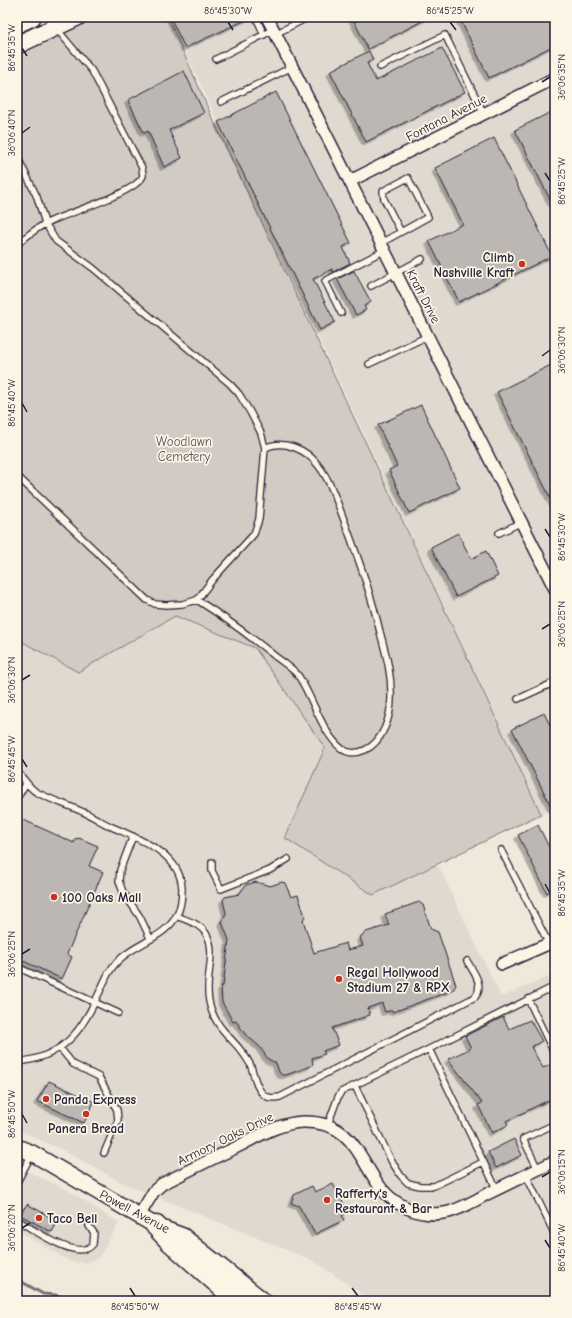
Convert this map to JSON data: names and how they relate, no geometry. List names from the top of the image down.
{
  "streets": {
    "main road": ["Powell Avenue"],
    "street": ["Fontana Avenue", "Kraft Drive", "Armory Oaks Drive"]
  },
  "crossings": [
    ["Fontana Avenue", "Kraft Drive"],
    ["Armory Oaks Drive", "Powell Avenue"]
  ],
  "parks": ["Woodlawn Cemetery"],
  "places": [
    "Climb Nashville Kraft",
    "100 Oaks Mall",
    "Regal Hollywood Stadium 27 & RPX",
    "Panda Express",
    "Panera Bread",
    "Rafferty's Restaurant & Bar",
    "Taco Bell"
  ],
  "coordinates": [
    "86°45'30\"W",
    "86°45'25\"W",
    "86°45'35\"W",
    "36°06'35\"N",
    "36°06'40\"N",
    "36°06'30\"N",
    "86°45'40\"W",
    "36°06'25\"N",
    "86°45'45\"W",
    "86°45'50\"W",
    "36°06'15\"N",
    "36°06'20\"N"
  ]
}
